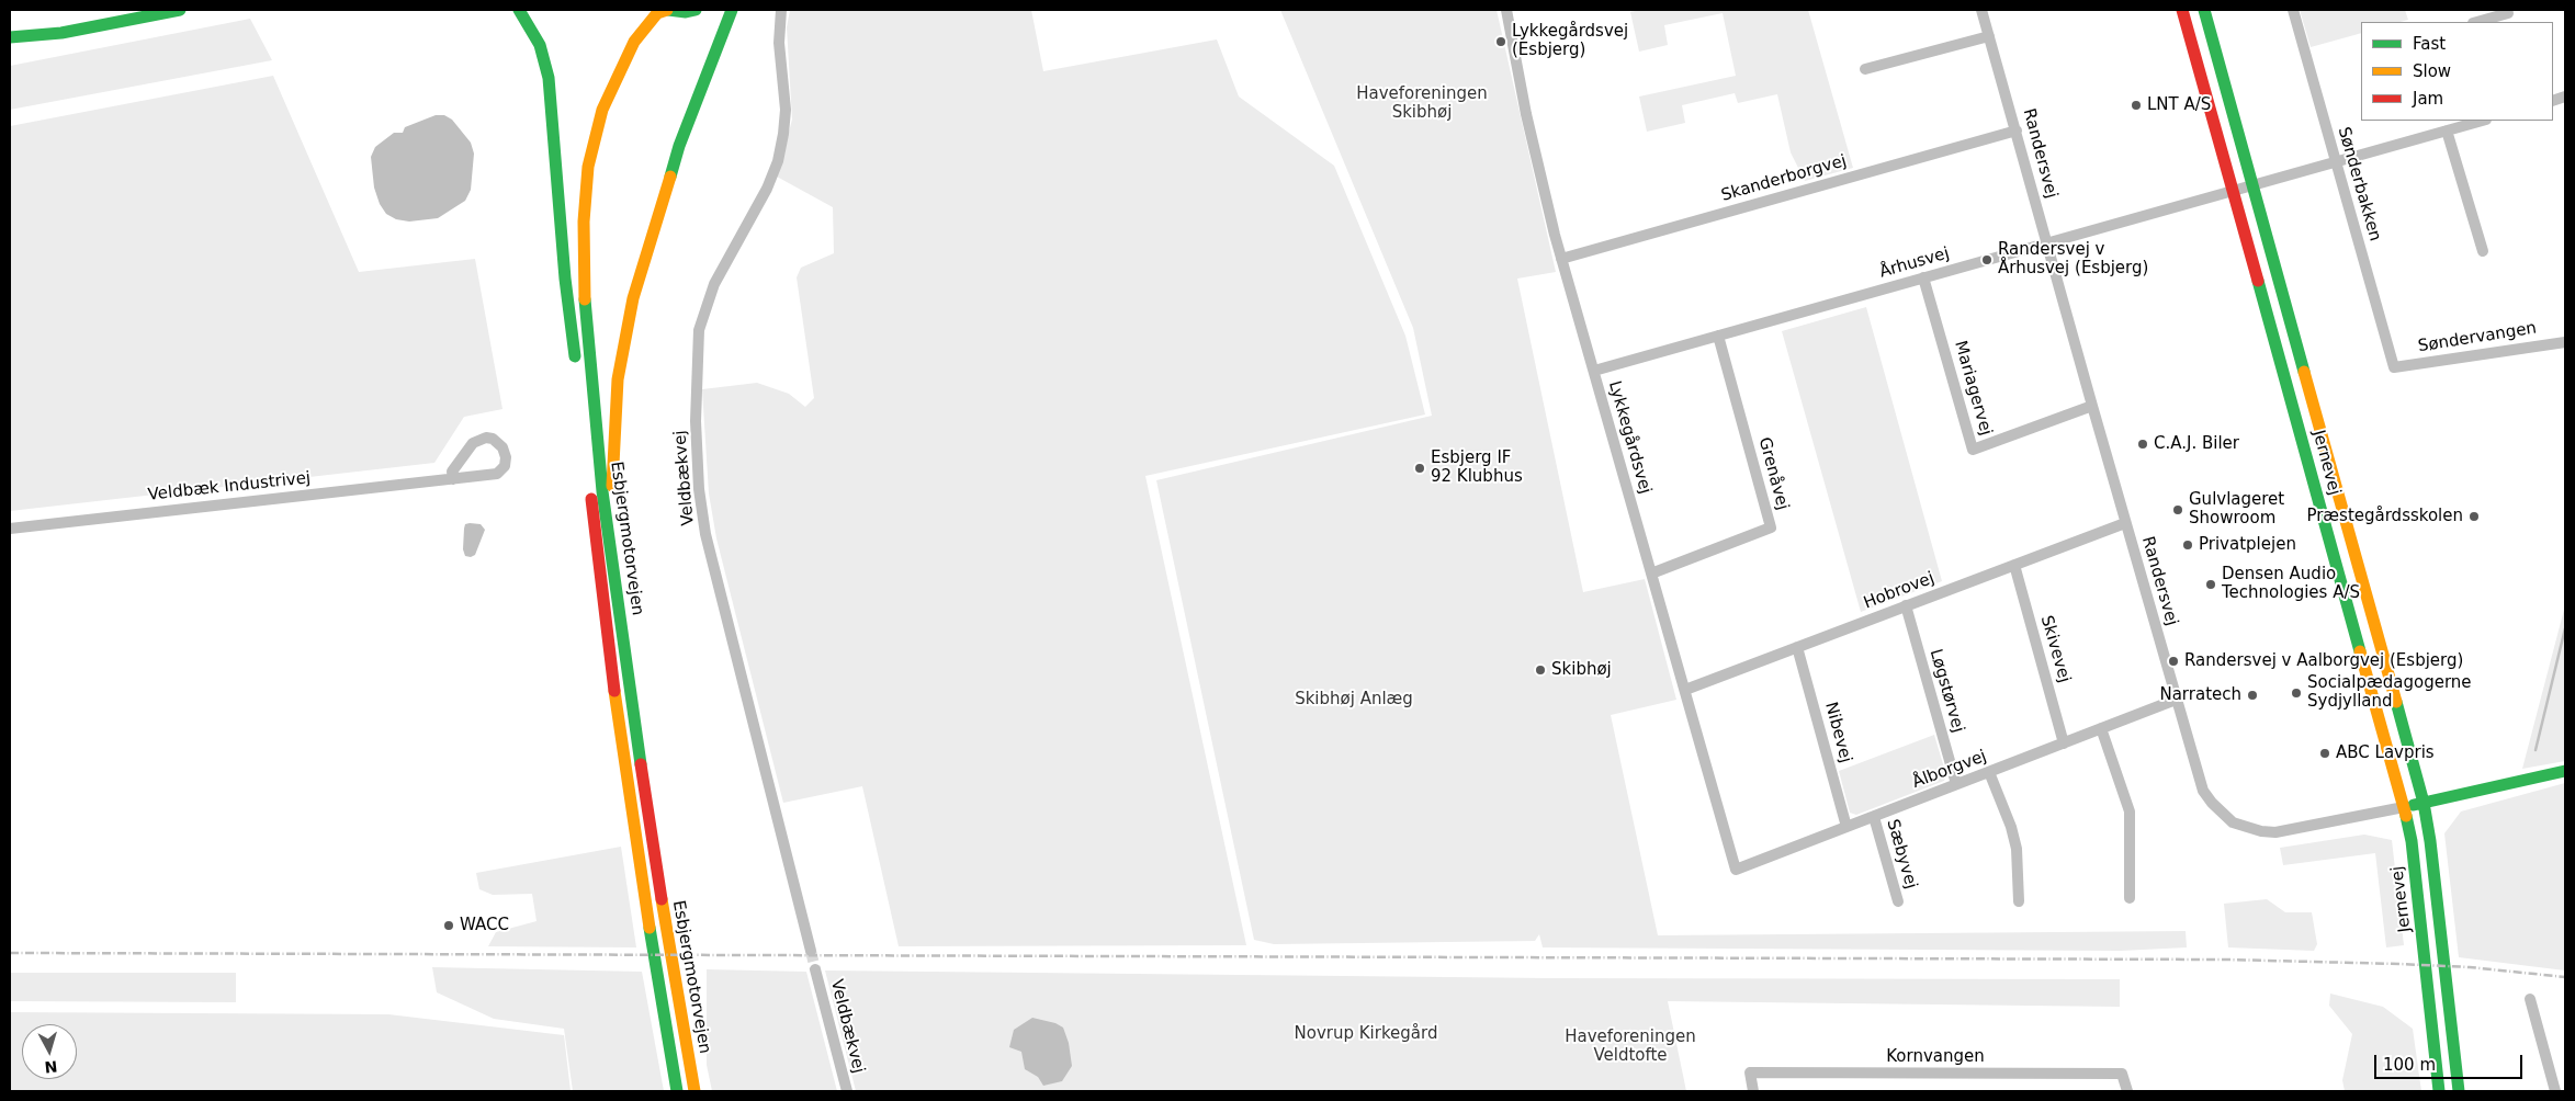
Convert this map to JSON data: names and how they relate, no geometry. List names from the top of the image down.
{
  "streets": {
    "main road": ["Randersvej", "Jernevej", "Esbjergmotorvejen"],
    "street": [
      "Skanderborgvej",
      "Sønderbakken",
      "Århusvej",
      "Søndervangen",
      "Mariagervej",
      "Lykkegårdsvej",
      "Grenåvej",
      "Veldbækvej",
      "Veldbæk Industrivej",
      "Hobrovej",
      "Skivevej",
      "Løgstørvej",
      "Nibevej",
      "Ålborgvej",
      "Sæbyvej",
      "Kornvangen"
    ]
  },
  "crossings": [
    ["Randersvej", "Skanderborgvej"],
    ["Randersvej", "Århusvej"],
    ["Randersvej", "Mariagervej"],
    ["Randersvej", "Jernevej"],
    ["Randersvej", "Hobrovej"],
    ["Randersvej", "Ålborgvej"],
    ["Skanderborgvej", "Lykkegårdsvej"],
    ["Sønderbakken", "Århusvej"],
    ["Sønderbakken", "Søndervangen"],
    ["Århusvej", "Mariagervej"],
    ["Århusvej", "Lykkegårdsvej"],
    ["Århusvej", "Jernevej"],
    ["Århusvej", "Grenåvej"],
    ["Lykkegårdsvej", "Grenåvej"],
    ["Lykkegårdsvej", "Hobrovej"],
    ["Lykkegårdsvej", "Ålborgvej"],
    ["Hobrovej", "Skivevej"],
    ["Hobrovej", "Løgstørvej"],
    ["Hobrovej", "Nibevej"],
    ["Skivevej", "Ålborgvej"],
    ["Løgstørvej", "Ålborgvej"],
    ["Nibevej", "Ålborgvej"],
    ["Ålborgvej", "Sæbyvej"]
  ],
  "parks": [
    "Haveforeningen Skibhøj",
    "Skibhøj Anlæg",
    "Novrup Kirkegård",
    "Haveforeningen Veldtofte"
  ],
  "places": [
    "Lykkegårdsvej (Esbjerg)",
    "LNT A/S",
    "Randersvej v Århusvej (Esbjerg)",
    "C.A.J. Biler",
    "Esbjerg IF 92 Klubhus",
    "Gulvlageret Showroom",
    "Præstegårdsskolen",
    "Privatplejen",
    "Densen Audio Technologies A/S",
    "Randersvej v Aalborgvej (Esbjerg)",
    "Skibhøj",
    "Socialpædagogerne Sydjylland",
    "Narratech",
    "ABC Lavpris",
    "WACC"
  ],
  "legend": ["Fast", "Slow", "Jam"],
  "scale_bar": "100 m",
  "north": "bottom"
}
